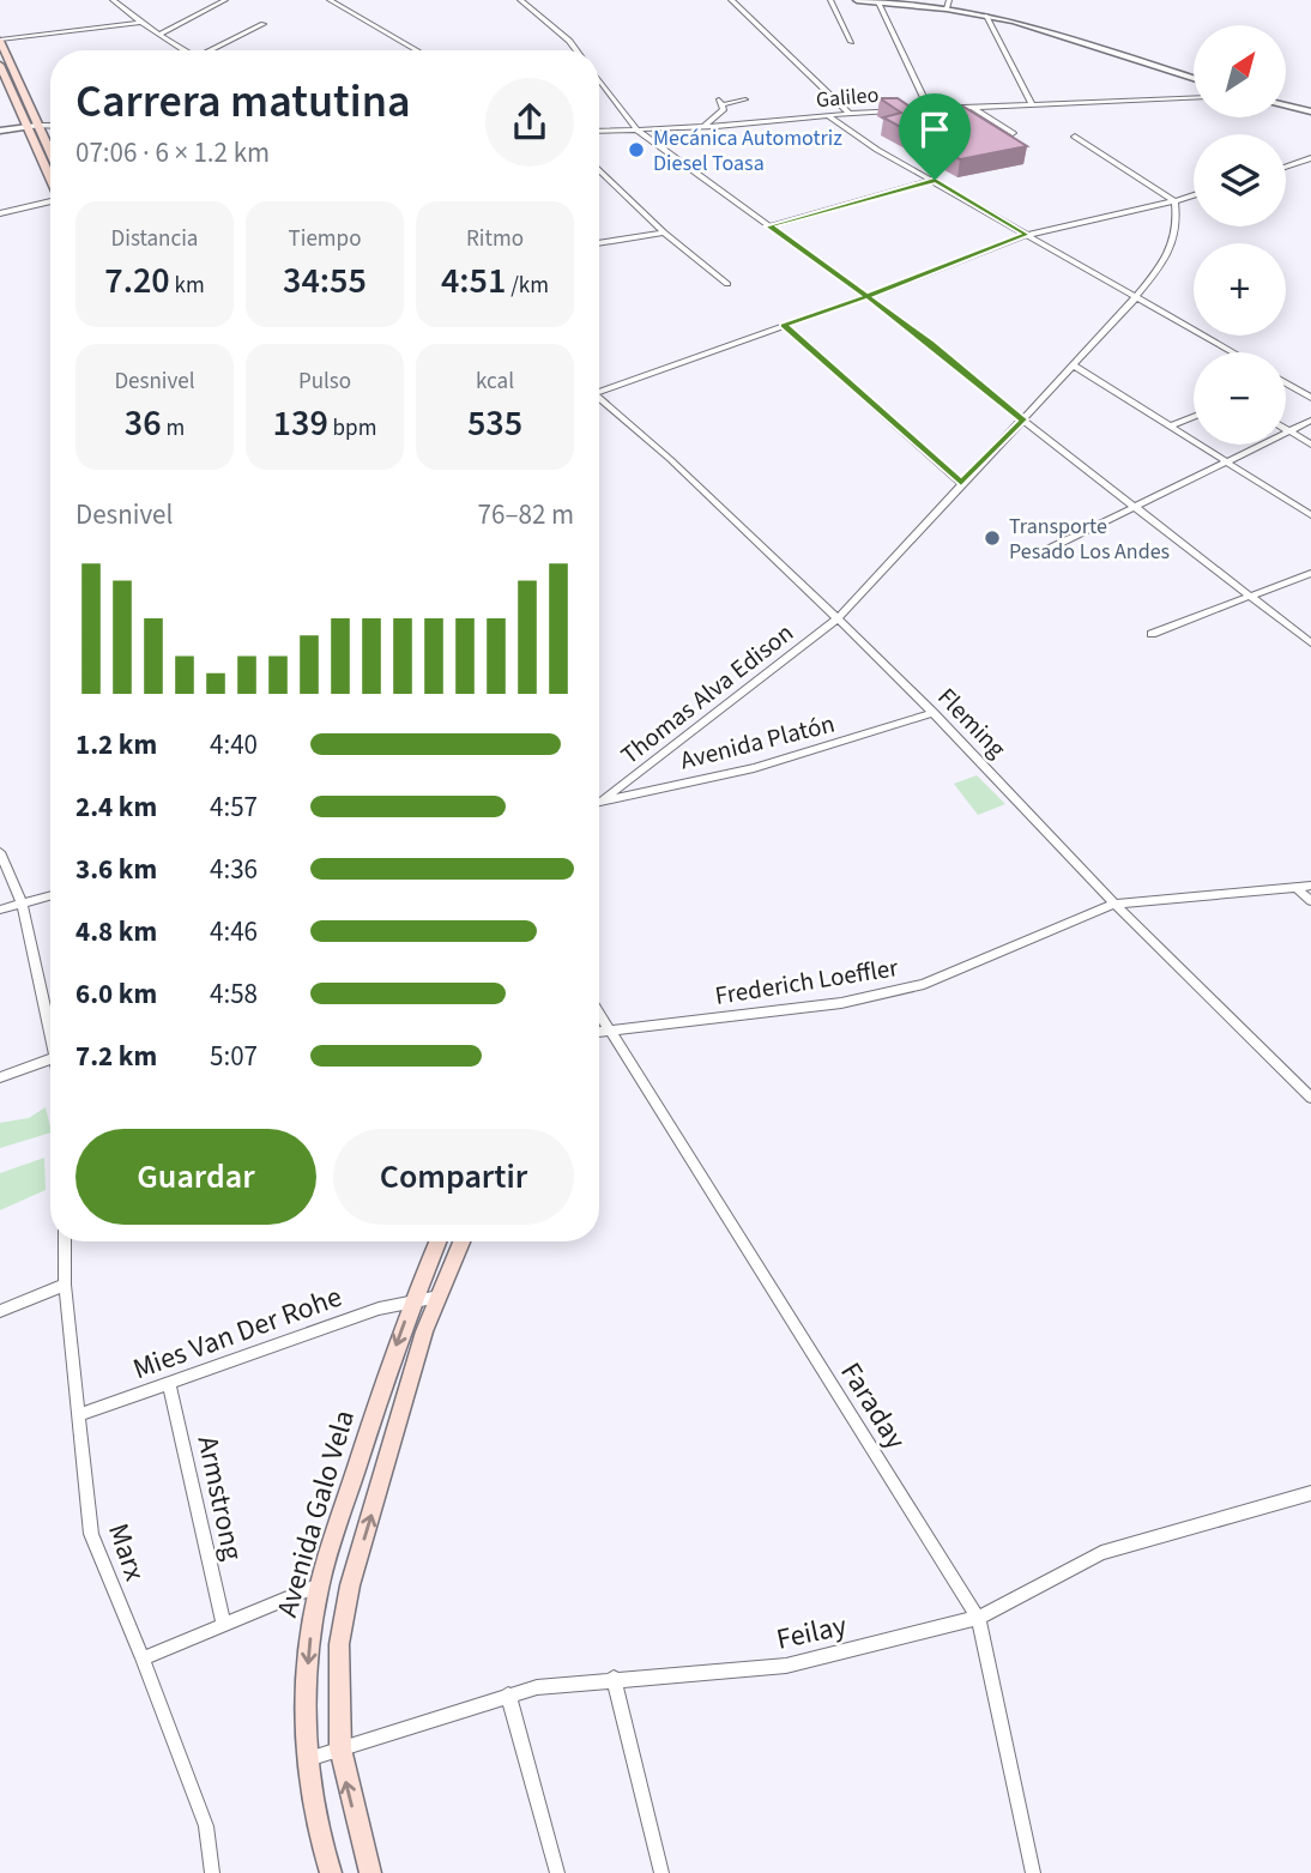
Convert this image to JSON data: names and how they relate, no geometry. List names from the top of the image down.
{
  "streets": {
    "main road": ["Avenida Galo Vela"],
    "street": [
      "Galileo",
      "Thomas Alva Edison",
      "Fleming",
      "Avenida Platón",
      "Frederich Loeffler",
      "Mies Van Der Rohe",
      "Faraday",
      "Armstrong",
      "Marx",
      "Feilay"
    ]
  },
  "crossings": [
    ["Thomas Alva Edison", "Fleming"],
    ["Thomas Alva Edison", "Avenida Platón"],
    ["Fleming", "Avenida Platón"],
    ["Fleming", "Frederich Loeffler"],
    ["Frederich Loeffler", "Faraday"],
    ["Mies Van Der Rohe", "Armstrong"],
    ["Mies Van Der Rohe", "Avenida Galo Vela"],
    ["Mies Van Der Rohe", "Marx"],
    ["Faraday", "Feilay"],
    ["Avenida Galo Vela", "Feilay"]
  ],
  "places": ["Mecánica Automotriz Diesel Toasa", "Transporte Pesado Los Andes"],
  "north": "top right",
  "page": {
    "map_buttons": ["+", "−"],
    "heading": ["Carrera matutina", "07:06 · 6 × 1.2 km"],
    "stats": [
      ["Distancia", "7.20 km"],
      ["Tiempo", "34:55"],
      ["Ritmo", "4:51 /km"],
      ["Desnivel", "36 m"],
      ["Pulso", "139 bpm"],
      ["kcal", "535"]
    ],
    "chart": ["Desnivel", "76–82 m"],
    "list": [
      {
        "name": "1.2 km",
        "note": "4:40"
      },
      {
        "name": "2.4 km",
        "note": "4:57"
      },
      {
        "name": "3.6 km",
        "note": "4:36"
      },
      {
        "name": "4.8 km",
        "note": "4:46"
      },
      {
        "name": "6.0 km",
        "note": "4:58"
      },
      {
        "name": "7.2 km",
        "note": "5:07"
      }
    ],
    "buttons": ["Guardar", "Compartir"]
  }
}
